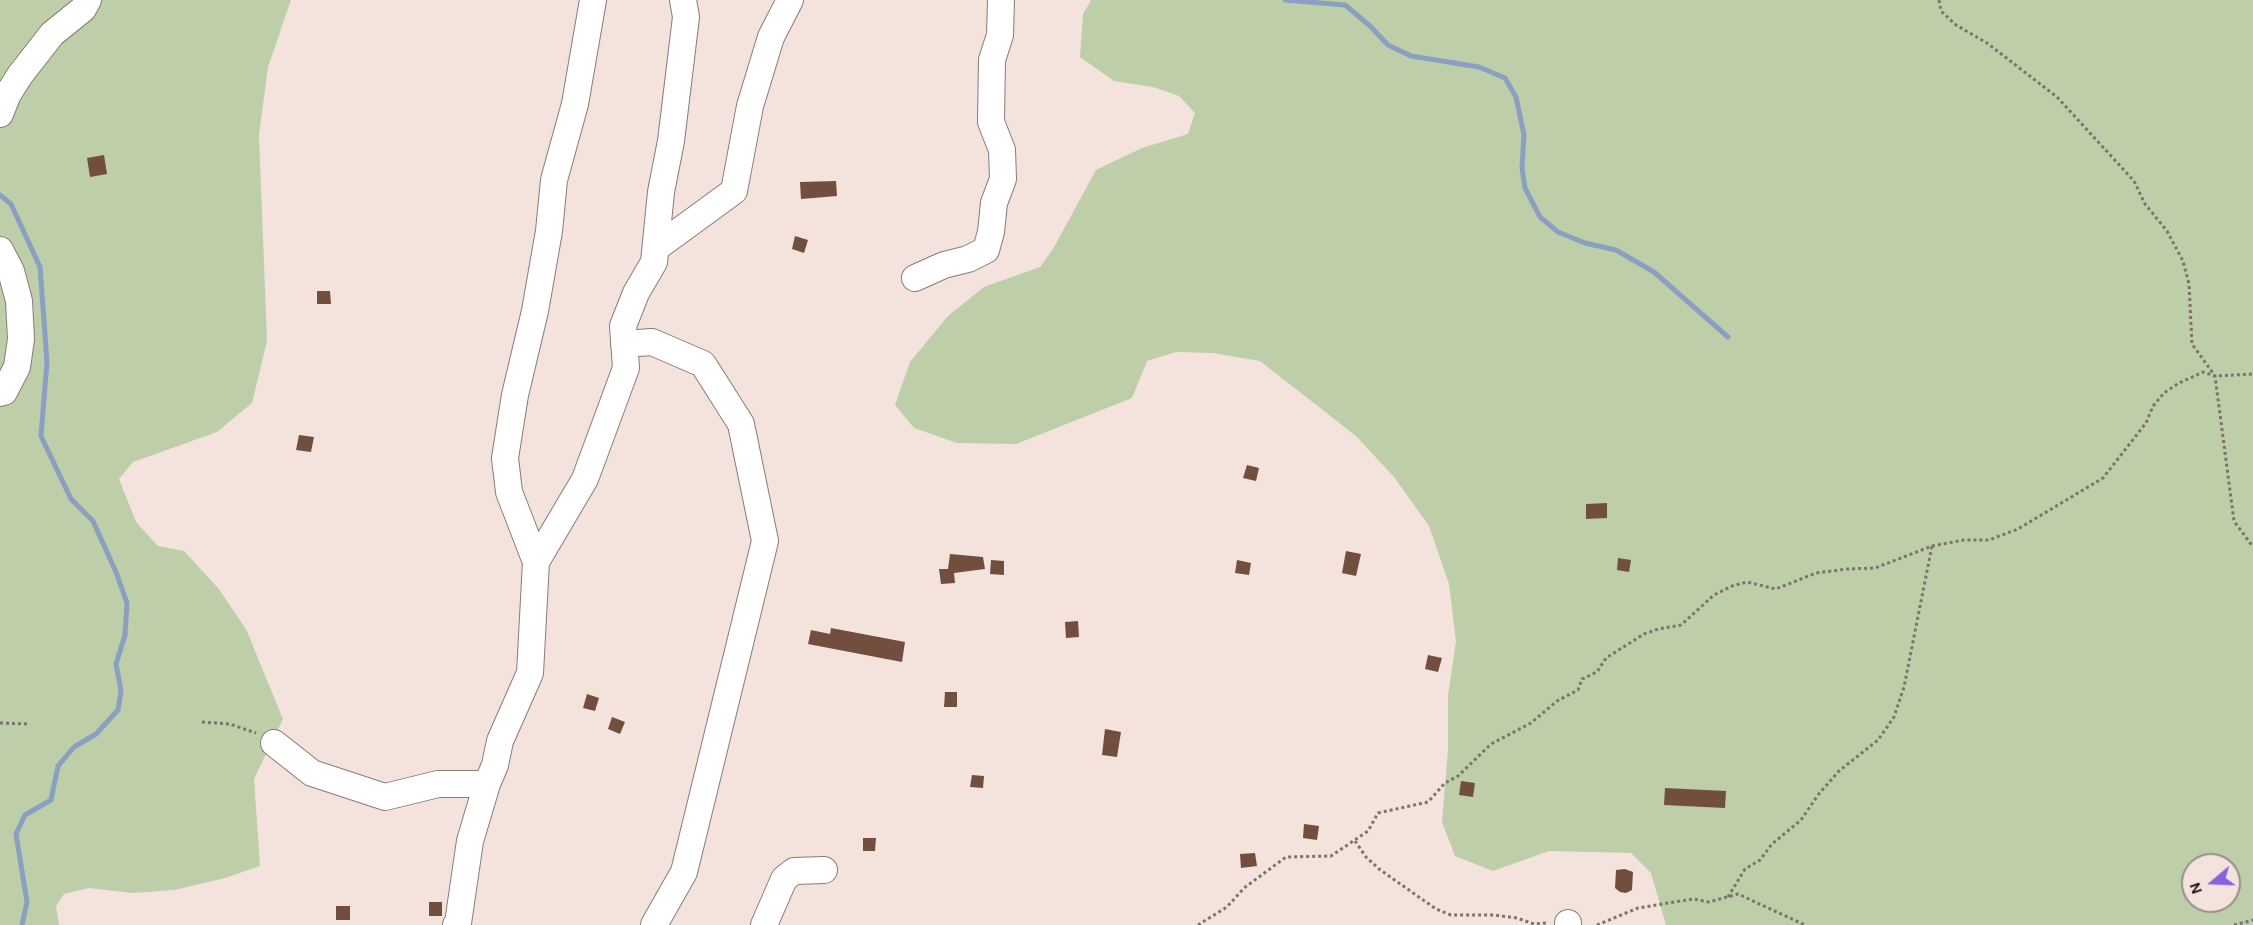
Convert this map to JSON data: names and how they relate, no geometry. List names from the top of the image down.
{
  "north": "left"
}
